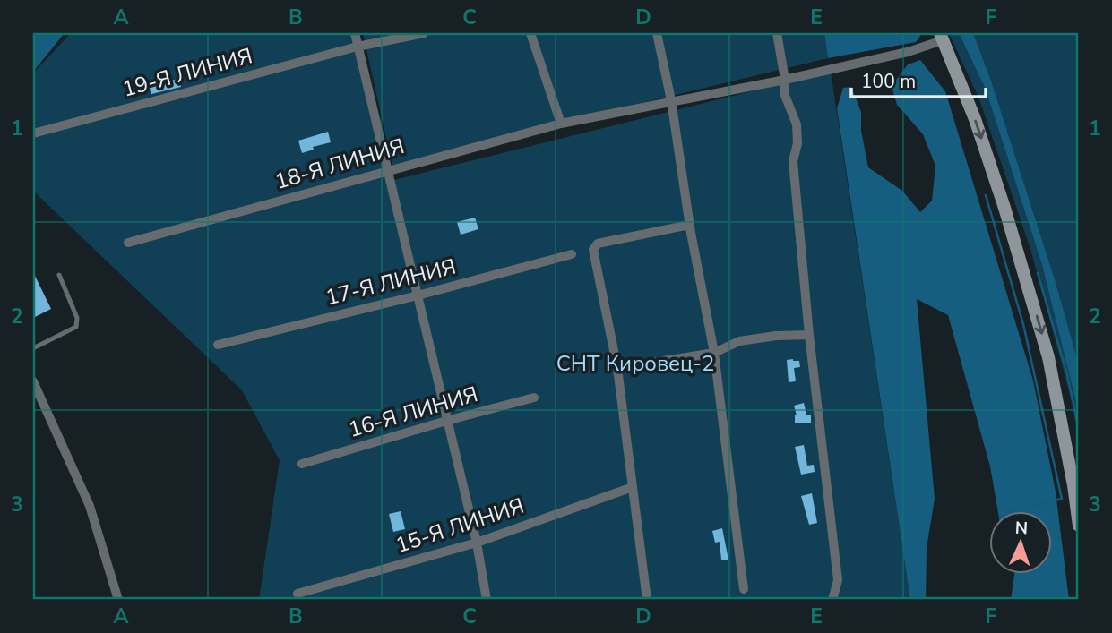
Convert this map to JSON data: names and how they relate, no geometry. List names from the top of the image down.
{
  "streets": {
    "street": [
      "19-Я ЛИНИЯ",
      "18-Я ЛИНИЯ",
      "17-Я ЛИНИЯ",
      "16-Я ЛИНИЯ",
      "15-Я ЛИНИЯ"
    ]
  },
  "parks": ["СНТ Кировец-2"],
  "scale_bar": "100 m",
  "north": "top",
  "grid": {
    "columns": [
      "A",
      "B",
      "C",
      "D",
      "E",
      "F"
    ],
    "rows": ["1", "2", "3"]
  }
}
